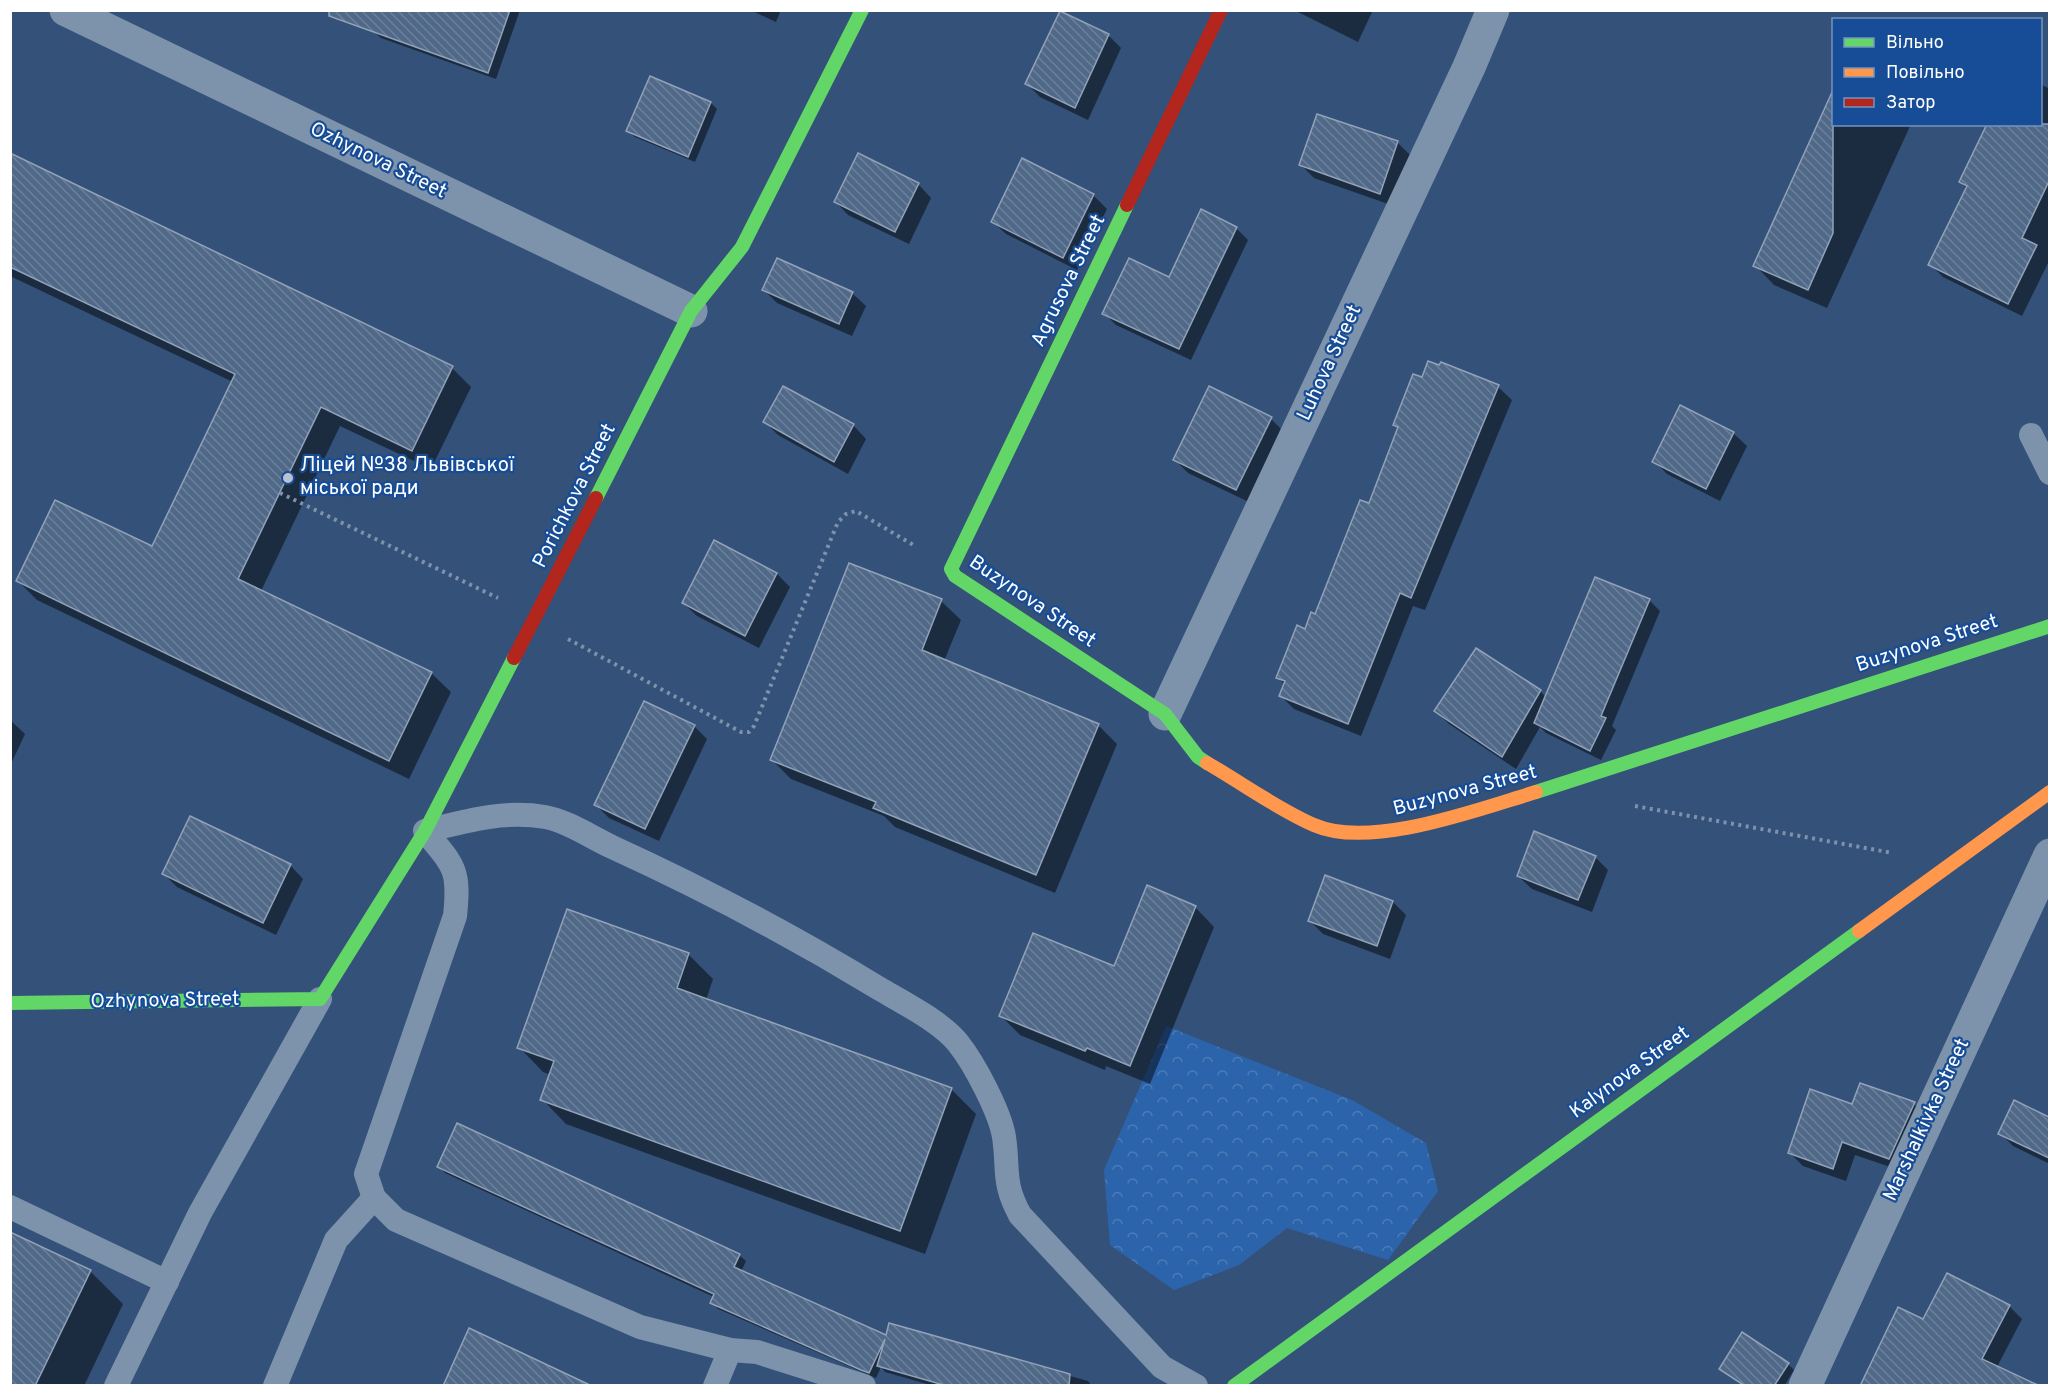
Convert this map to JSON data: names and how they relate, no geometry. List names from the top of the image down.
{
  "streets": {
    "street": [
      "Ozhynova Street",
      "Agrusova Street",
      "Luhova Street",
      "Porichkova Street",
      "Buzynova Street",
      "Kalynova Street",
      "Marshalkivka Street"
    ]
  },
  "crossings": [
    ["Ozhynova Street", "Porichkova Street"],
    ["Agrusova Street", "Buzynova Street"],
    ["Luhova Street", "Buzynova Street"]
  ],
  "places": ["Ліцей №38 Львівської міської ради"],
  "legend": ["Вільно", "Повільно", "Затор"]
}
